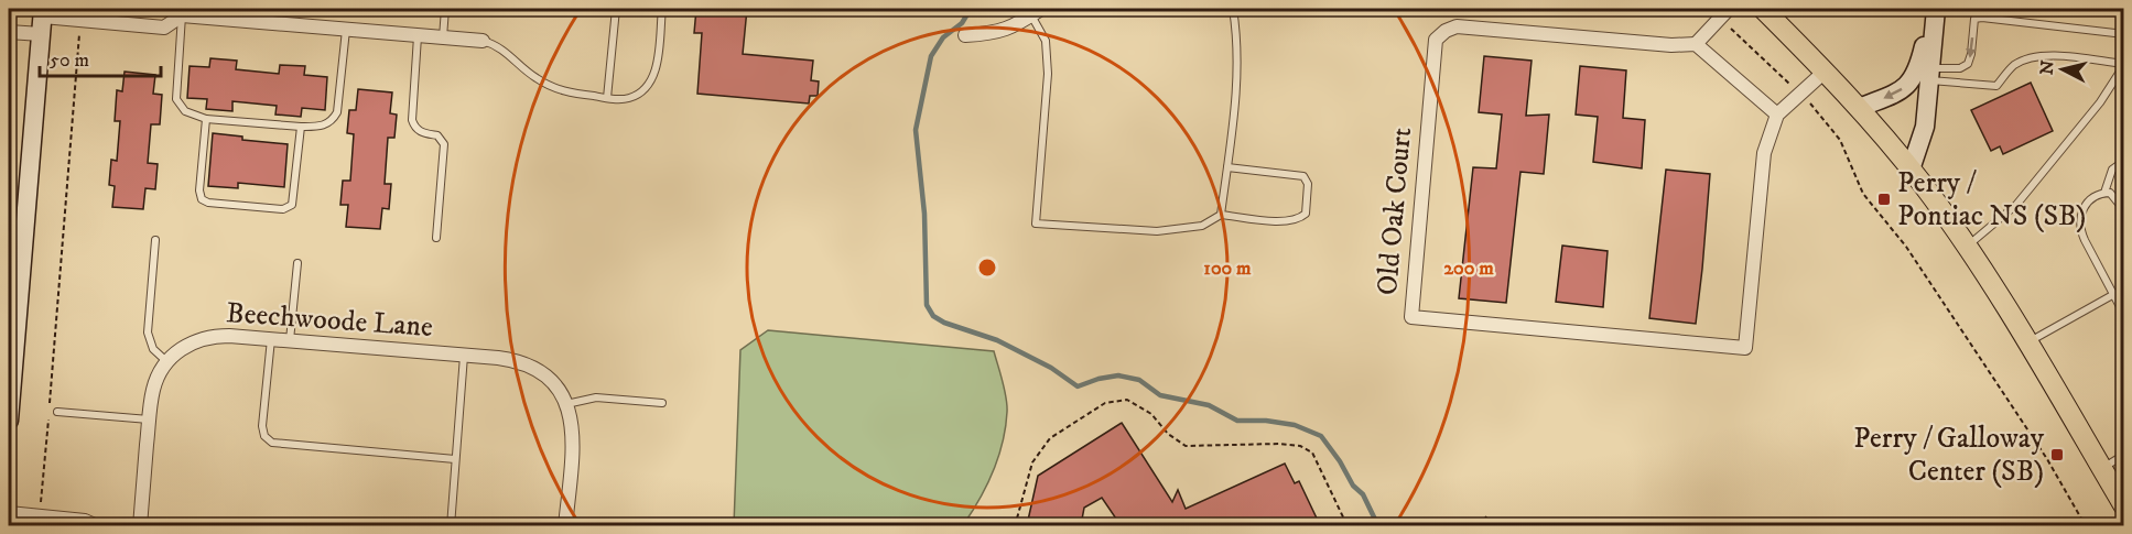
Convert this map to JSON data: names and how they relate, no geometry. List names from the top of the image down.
{
  "streets": {
    "street": ["Old Oak Court", "Beechwoode Lane"]
  },
  "places": {
    "transit": ["Perry / Pontiac NS (SB)", "Perry / Galloway Center (SB)"]
  },
  "scale_bar": "50 m",
  "north": "left",
  "rings": ["100 m", "200 m"]
}
